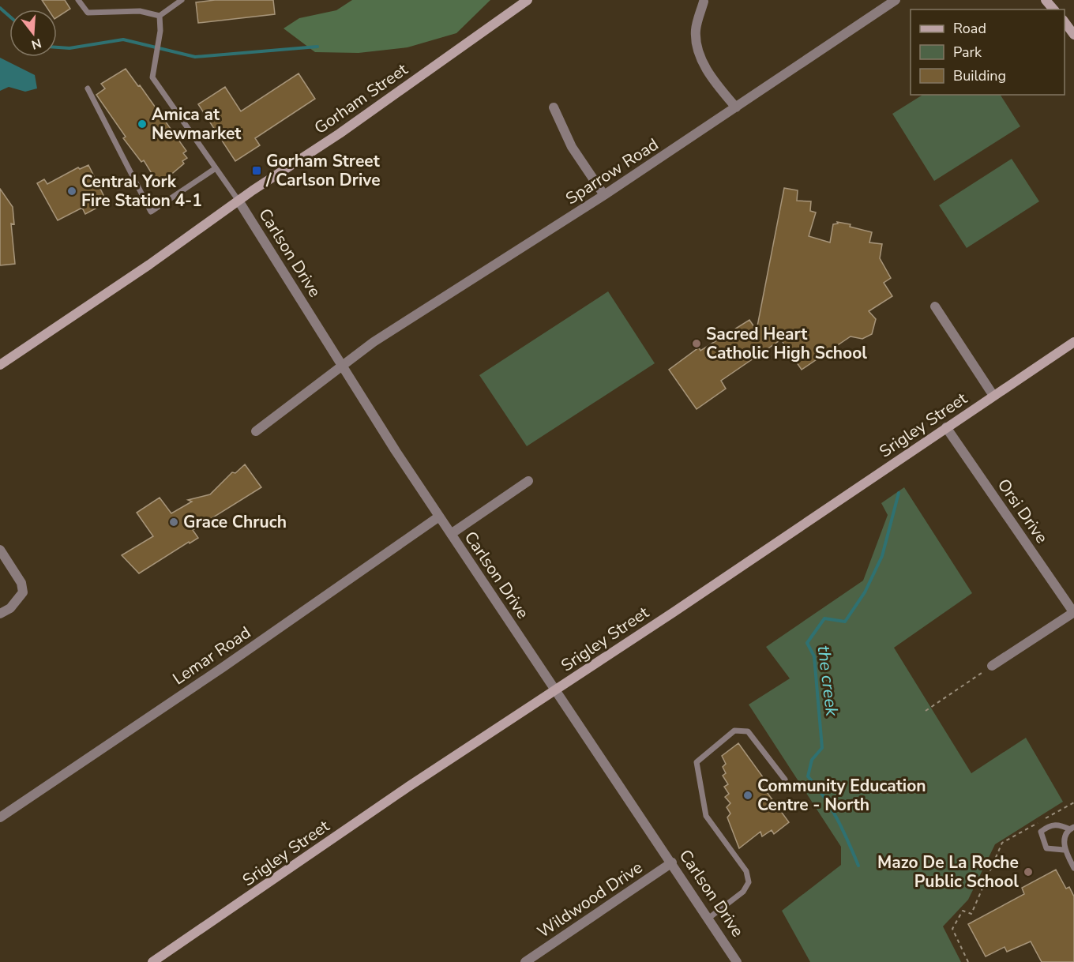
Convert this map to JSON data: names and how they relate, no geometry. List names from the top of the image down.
{
  "streets": {
    "street": [
      "Gorham Street",
      "Sparrow Road",
      "Carlson Drive",
      "Srigley Street",
      "Orsi Drive",
      "Lemar Road",
      "Wildwood Drive"
    ]
  },
  "crossings": [
    ["Gorham Street", "Carlson Drive"],
    ["Sparrow Road", "Carlson Drive"],
    ["Carlson Drive", "Srigley Street"],
    ["Carlson Drive", "Lemar Road"],
    ["Carlson Drive", "Wildwood Drive"],
    ["Srigley Street", "Orsi Drive"]
  ],
  "water": ["the creek"],
  "places": {
    "other": [
      "Amica at Newmarket",
      "Central York Fire Station 4-1",
      "Sacred Heart Catholic High School",
      "Grace Chruch",
      "Community Education Centre - North",
      "Mazo De La Roche Public School"
    ],
    "transit": ["Gorham Street / Carlson Drive"]
  },
  "legend": ["Road", "Park", "Building"],
  "north": "bottom"
}
